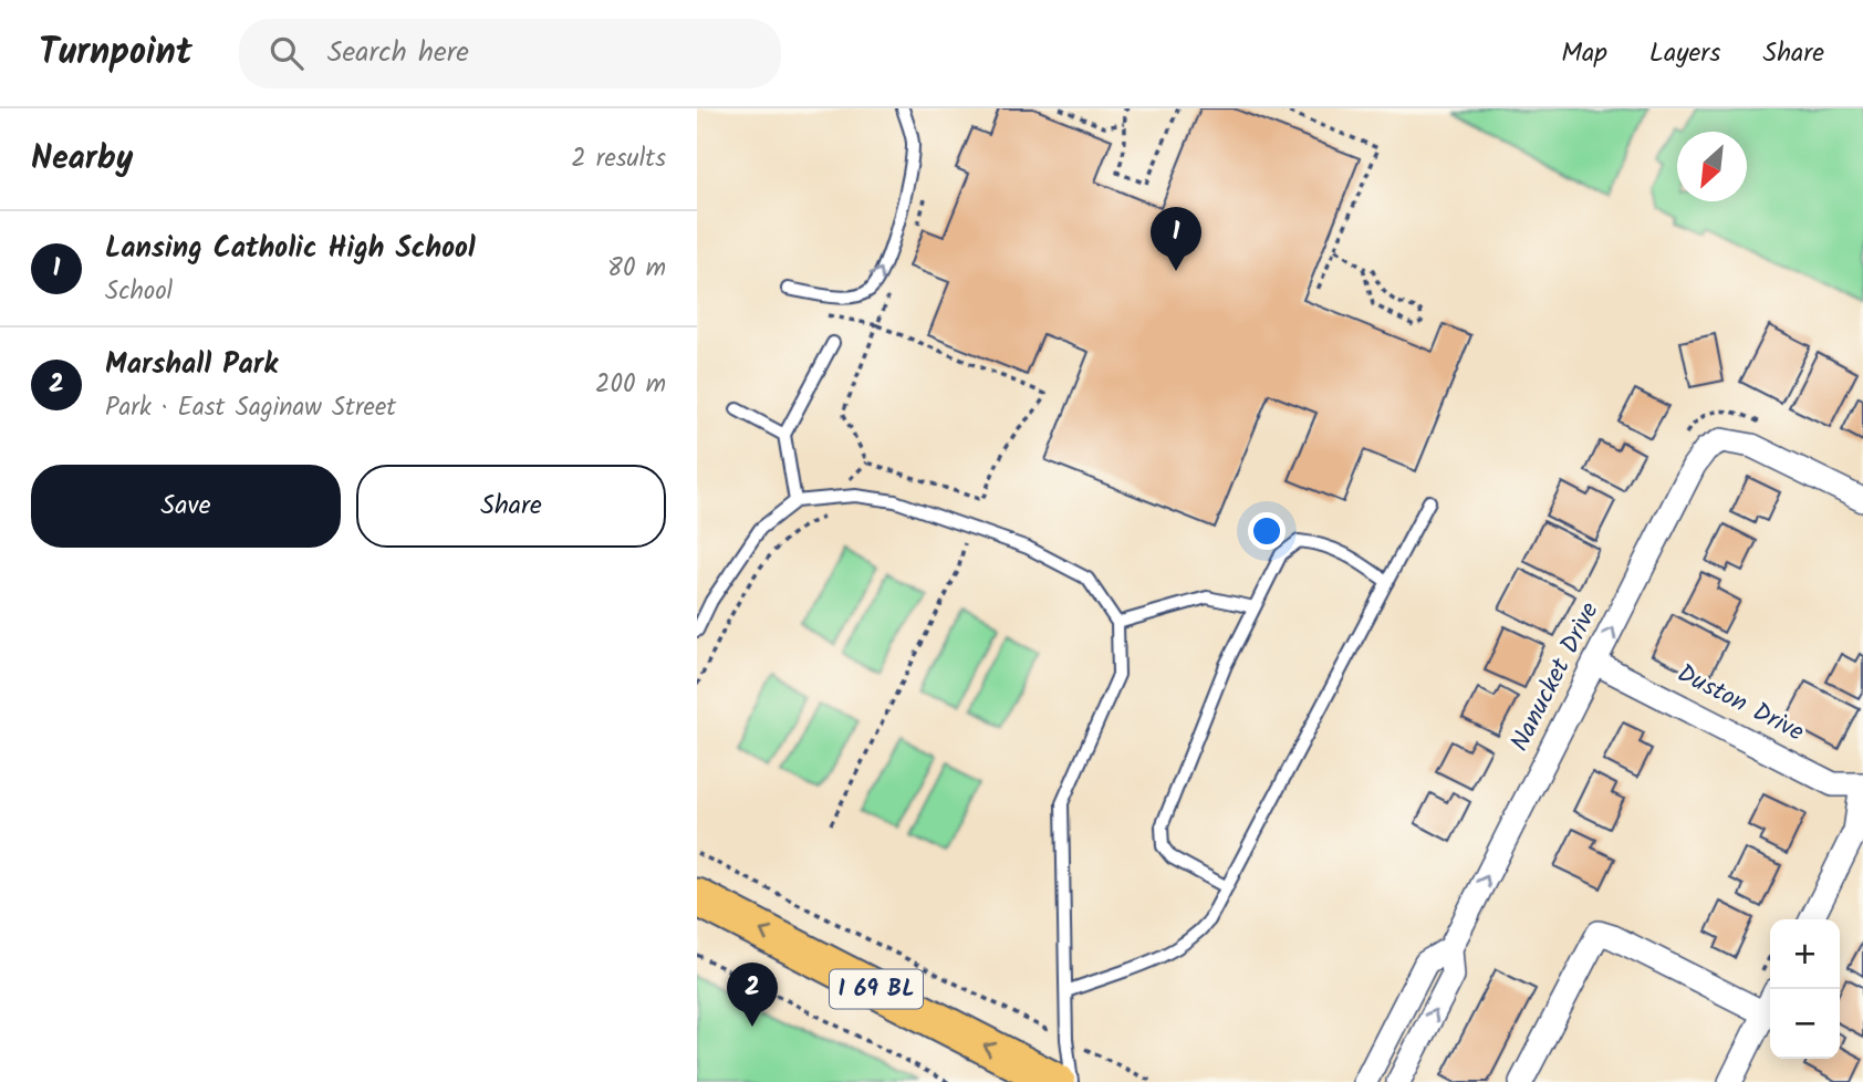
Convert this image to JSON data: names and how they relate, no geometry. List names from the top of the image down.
{
  "streets": {
    "main road": ["I 69 BL"],
    "street": ["Nanucket Drive", "Duston Drive"]
  },
  "crossings": [
    ["Nanucket Drive", "Duston Drive"]
  ],
  "one_way": ["Nanucket Drive"],
  "north": "bottom left",
  "page": {
    "header": "Turnpoint",
    "search": "Search here",
    "nav": ["Map", "Layers", "Share"],
    "heading": ["Nearby", "2 results"],
    "pins": ["1", "2"],
    "list": [
      {
        "mark": "1",
        "name": "Lansing Catholic High School",
        "note": "School",
        "value": "80 m"
      },
      {
        "mark": "2",
        "name": "Marshall Park",
        "note": "Park · East Saginaw Street",
        "value": "200 m"
      }
    ],
    "buttons": ["Save", "Share"],
    "map_buttons": ["+", "−"]
  }
}
